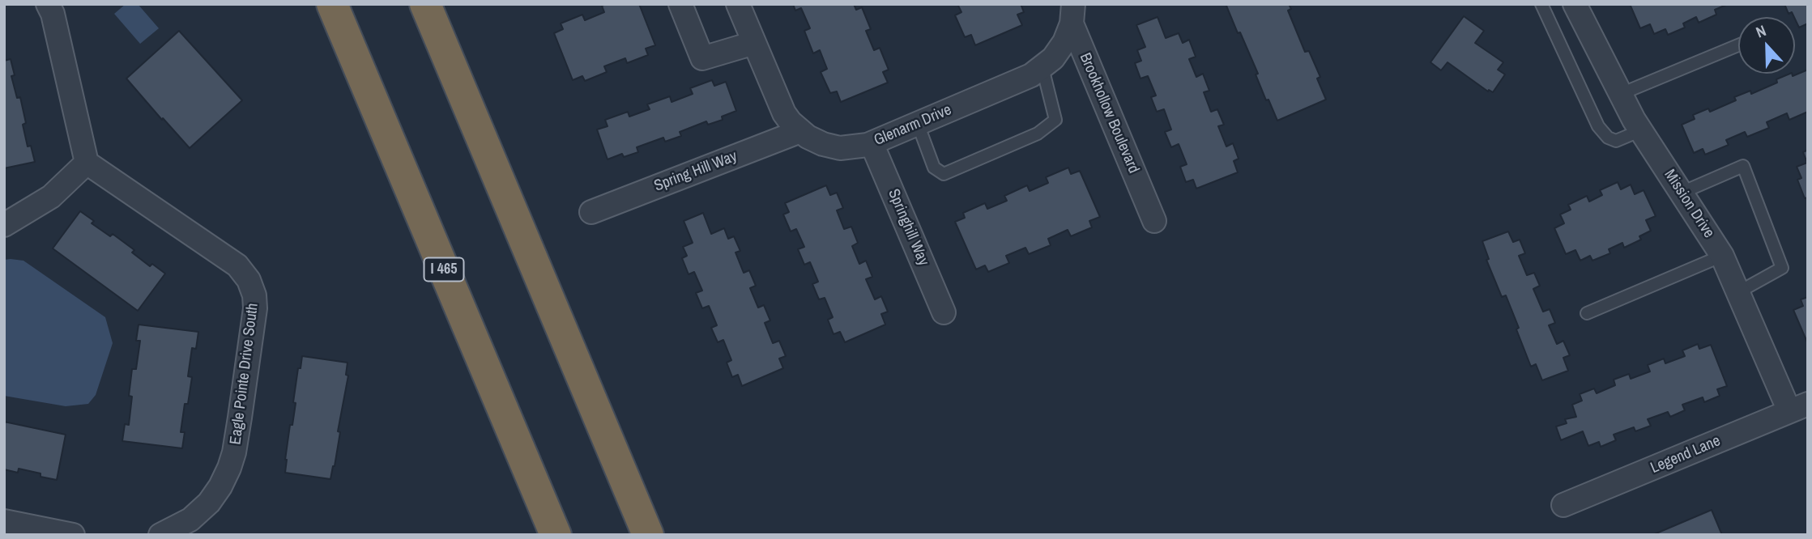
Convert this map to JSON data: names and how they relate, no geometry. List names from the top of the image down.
{
  "streets": {
    "highway": ["I 465"],
    "street": [
      "Brookhollow Boulevard",
      "Glenarm Drive",
      "Spring Hill Way",
      "Mission Drive",
      "Springhill Way",
      "Eagle Pointe Drive South",
      "Legend Lane"
    ]
  },
  "crossings": [
    ["Brookhollow Boulevard", "Glenarm Drive"],
    ["Glenarm Drive", "Spring Hill Way"],
    ["Glenarm Drive", "Springhill Way"],
    ["Mission Drive", "Legend Lane"]
  ],
  "north": "top"
}
